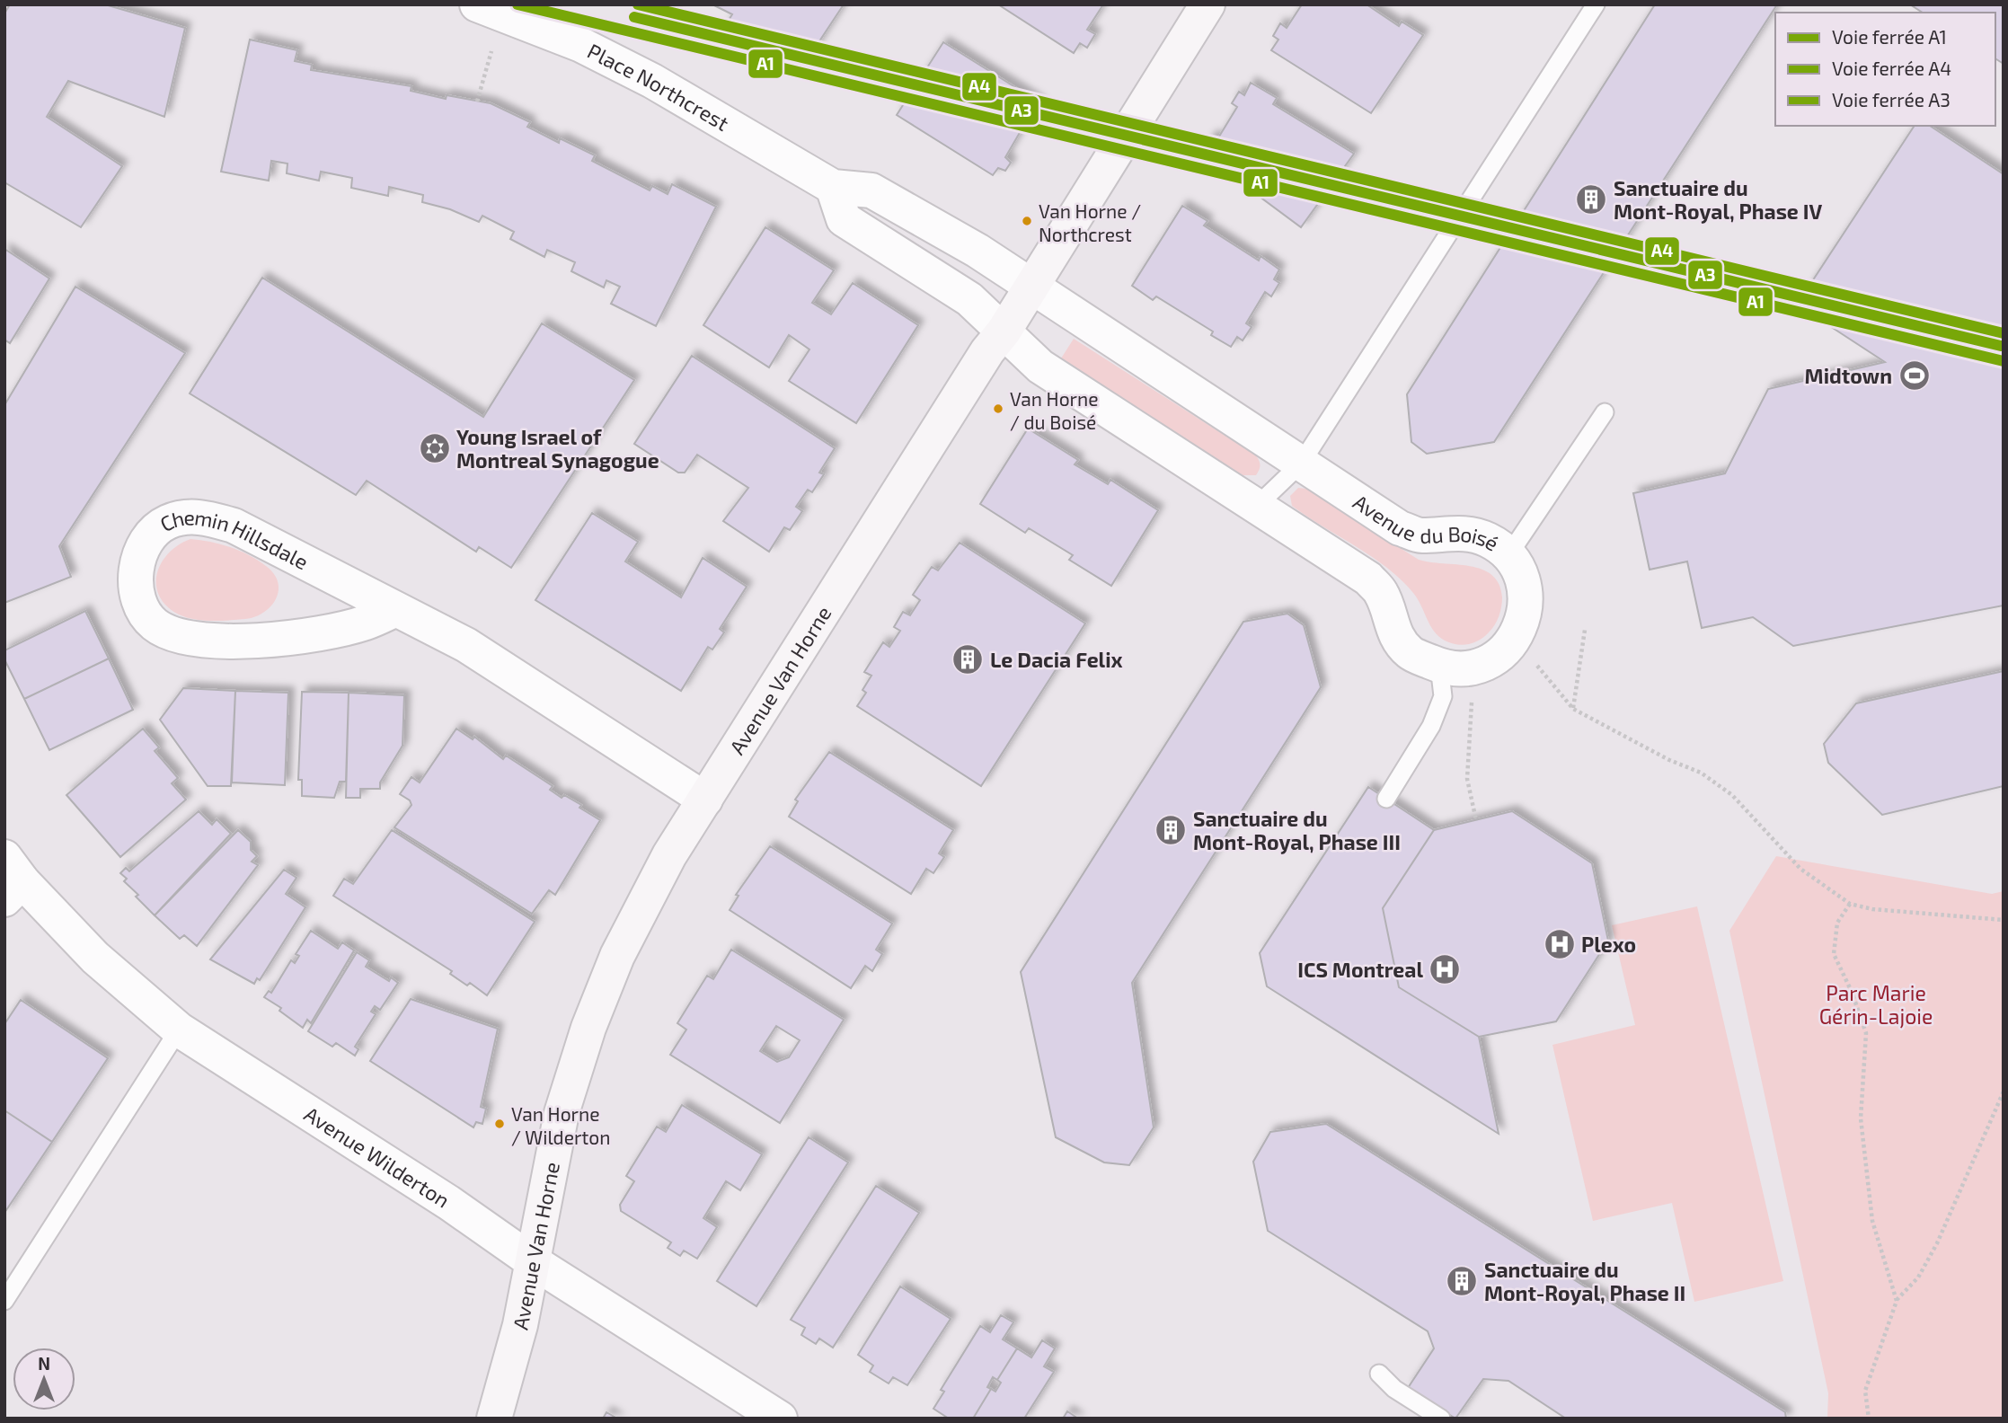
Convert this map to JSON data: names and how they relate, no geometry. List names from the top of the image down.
{
  "streets": {
    "main road": ["Avenue Van Horne"],
    "street": [
      "Place Northcrest",
      "Avenue du Boisé",
      "Chemin Hillsdale",
      "Avenue Wilderton"
    ]
  },
  "crossings": [
    ["Place Northcrest", "Avenue du Boisé"],
    ["Place Northcrest", "Avenue Van Horne"],
    ["Avenue du Boisé", "Avenue Van Horne"],
    ["Chemin Hillsdale", "Avenue Van Horne"],
    ["Avenue Van Horne", "Avenue Wilderton"]
  ],
  "parks": ["Parc Marie Gérin-Lajoie"],
  "places": {
    "building": [
      "Sanctuaire du Mont-Royal, Phase IV",
      "Le Dacia Felix",
      "Sanctuaire du Mont-Royal, Phase III",
      "Sanctuaire du Mont-Royal, Phase II"
    ],
    "other": ["Van Horne / Northcrest", "Van Horne / du Boisé", "Van Horne / Wilderton"],
    "sports": ["Midtown"],
    "synagogue": ["Young Israel of Montreal Synagogue"],
    "hospital": ["Plexo", "ICS Montreal"]
  },
  "lines": ["rail line A1", "rail line A4", "rail line A3"],
  "legend": ["Voie ferrée A1", "Voie ferrée A4", "Voie ferrée A3"],
  "north": "top"
}
